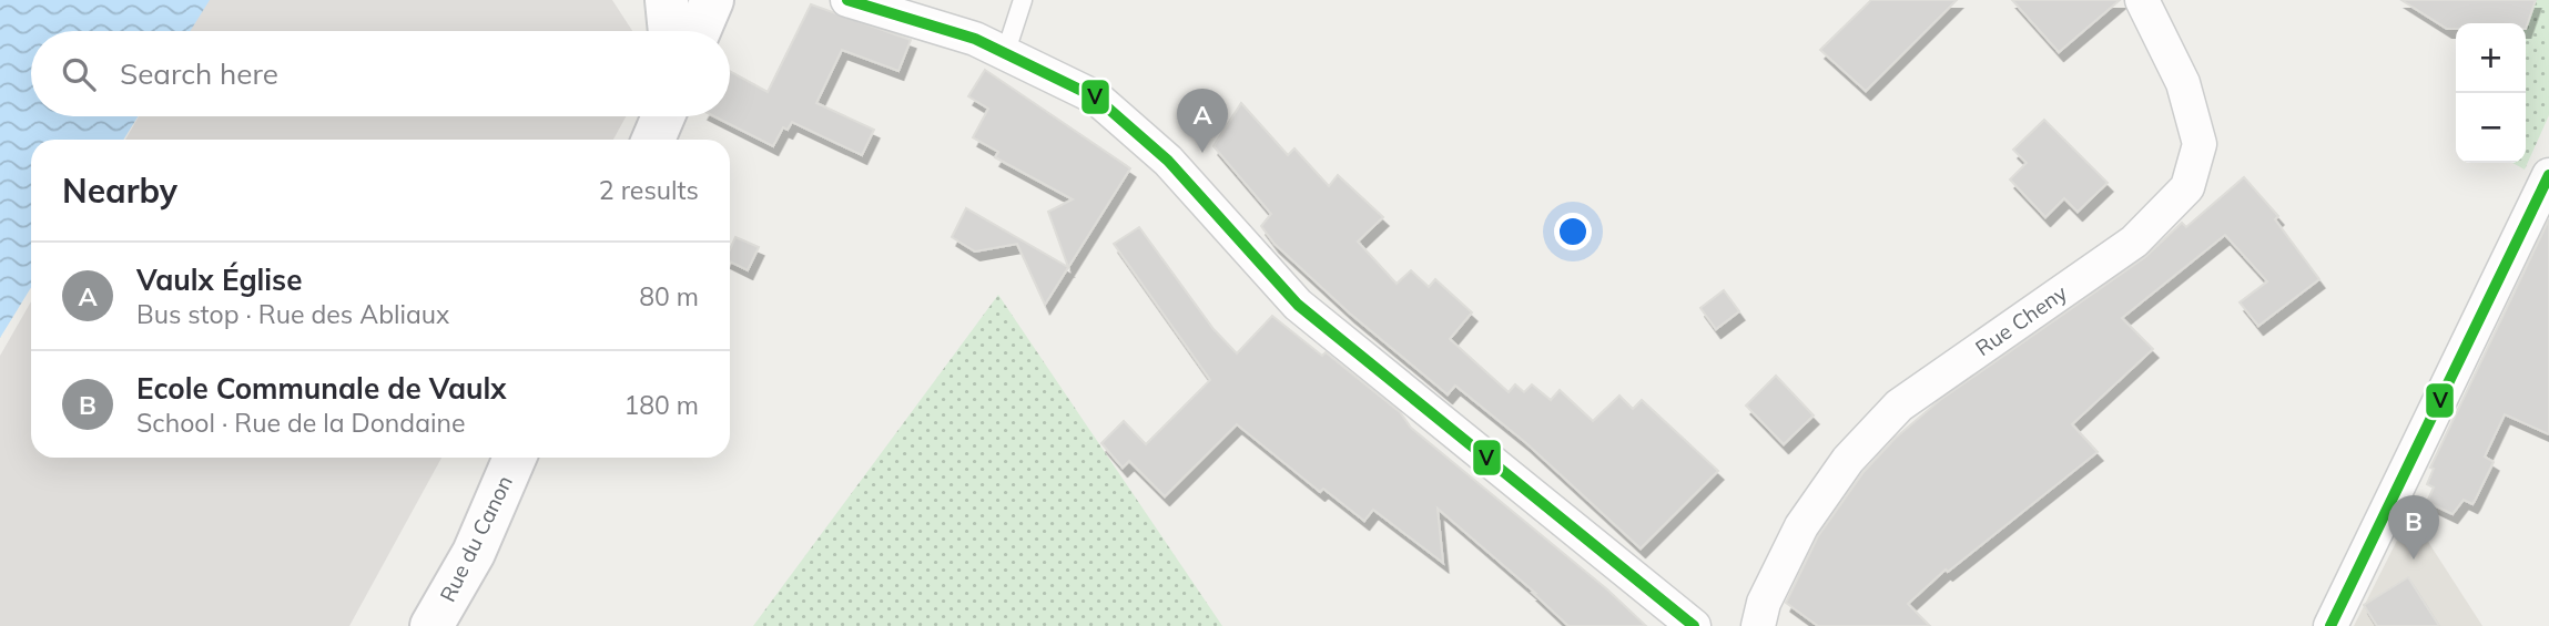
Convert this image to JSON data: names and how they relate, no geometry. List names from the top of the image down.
{
  "streets": {
    "main road": ["Rue du Canon"],
    "street": ["Rue Cheny"]
  },
  "lines": ["transit line V"],
  "page": {
    "map_buttons": ["+", "−"],
    "search": "Search here",
    "pins": ["A", "B"],
    "heading": ["Nearby", "2 results"],
    "list": [
      {
        "mark": "A",
        "name": "Vaulx Église",
        "note": "Bus stop · Rue des Abliaux",
        "value": "80 m"
      },
      {
        "mark": "B",
        "name": "Ecole Communale de Vaulx",
        "note": "School · Rue de la Dondaine",
        "value": "180 m"
      }
    ]
  }
}
